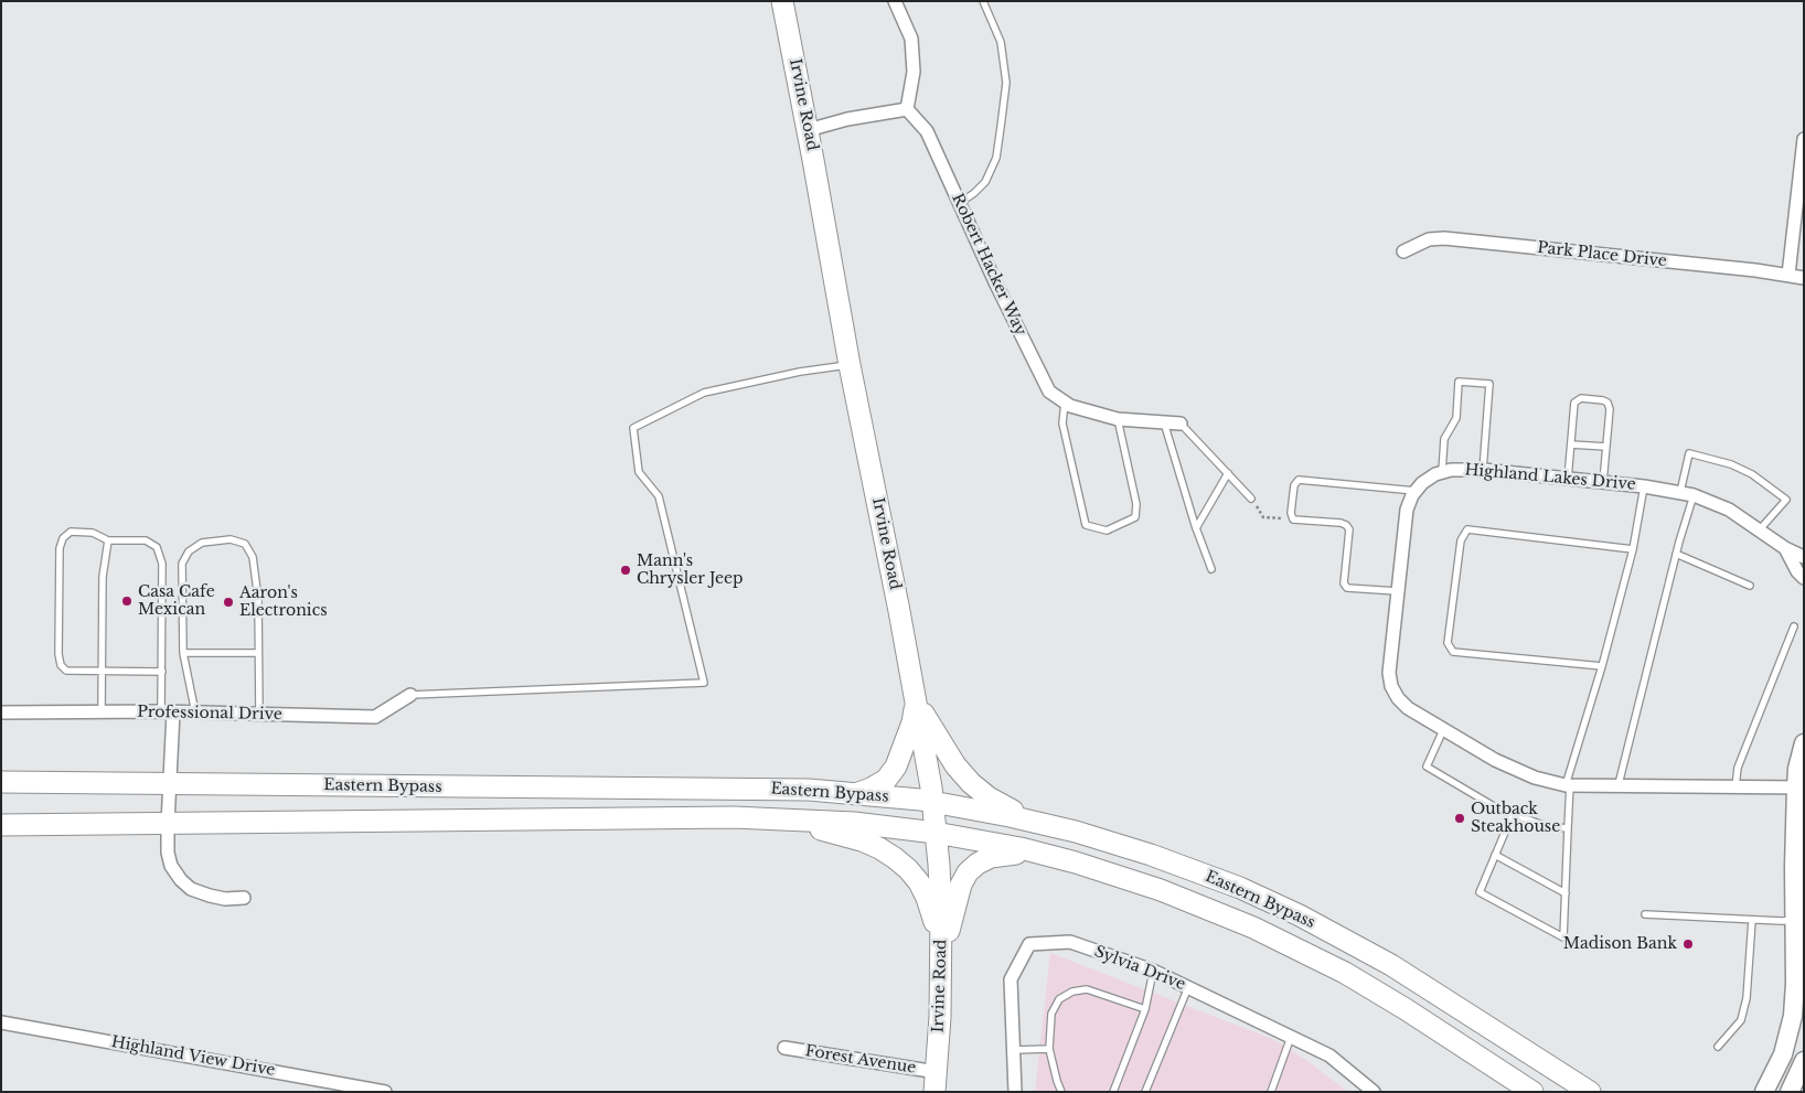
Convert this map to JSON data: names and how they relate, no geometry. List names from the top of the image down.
{
  "streets": {
    "main road": ["Irvine Road", "Eastern Bypass"],
    "street": [
      "Park Place Drive",
      "Robert Hacker Way",
      "Highland Lakes Drive",
      "Professional Drive",
      "Sylvia Drive",
      "Highland View Drive",
      "Forest Avenue"
    ]
  },
  "crossings": [
    ["Irvine Road", "Eastern Bypass"],
    ["Irvine Road", "Forest Avenue"]
  ],
  "places": [
    "Mann's Chrysler Jeep",
    "Casa Cafe Mexican",
    "Aaron's Electronics",
    "Outback Steakhouse",
    "Madison Bank"
  ]
}
